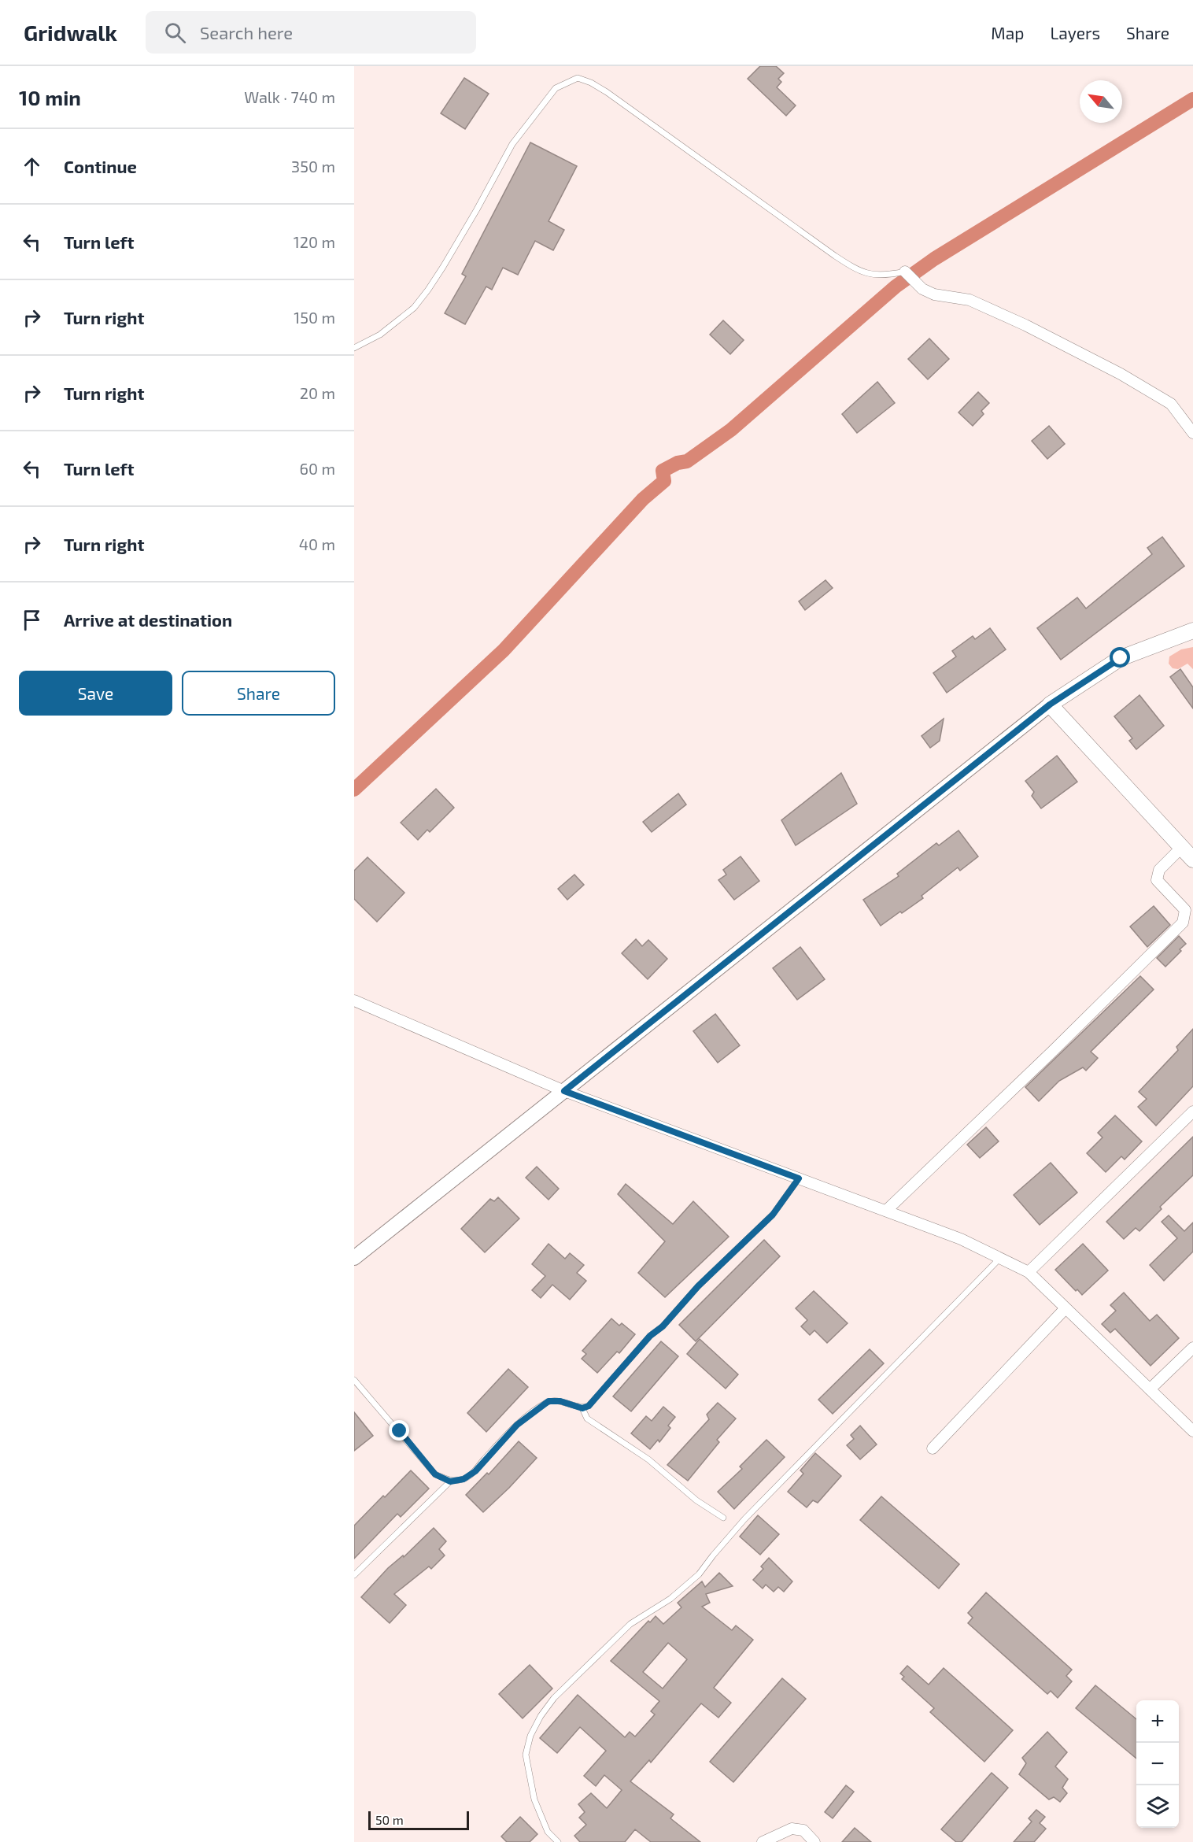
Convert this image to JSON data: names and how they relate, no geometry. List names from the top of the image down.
{
  "scale_bar": "50 m",
  "north": "top left",
  "page": {
    "header": "Gridwalk",
    "search": "Search here",
    "nav": ["Map", "Layers", "Share"],
    "heading": ["10 min", "Walk · 740 m"],
    "list": [
      ["Continue", "350 m"],
      ["Turn left", "120 m"],
      ["Turn right", "150 m"],
      ["Turn right", "20 m"],
      ["Turn left", "60 m"],
      ["Turn right", "40 m"],
      "Arrive at destination"
    ],
    "buttons": ["Save", "Share"],
    "map_buttons": ["+", "−"],
    "scale": "50 m"
  }
}
